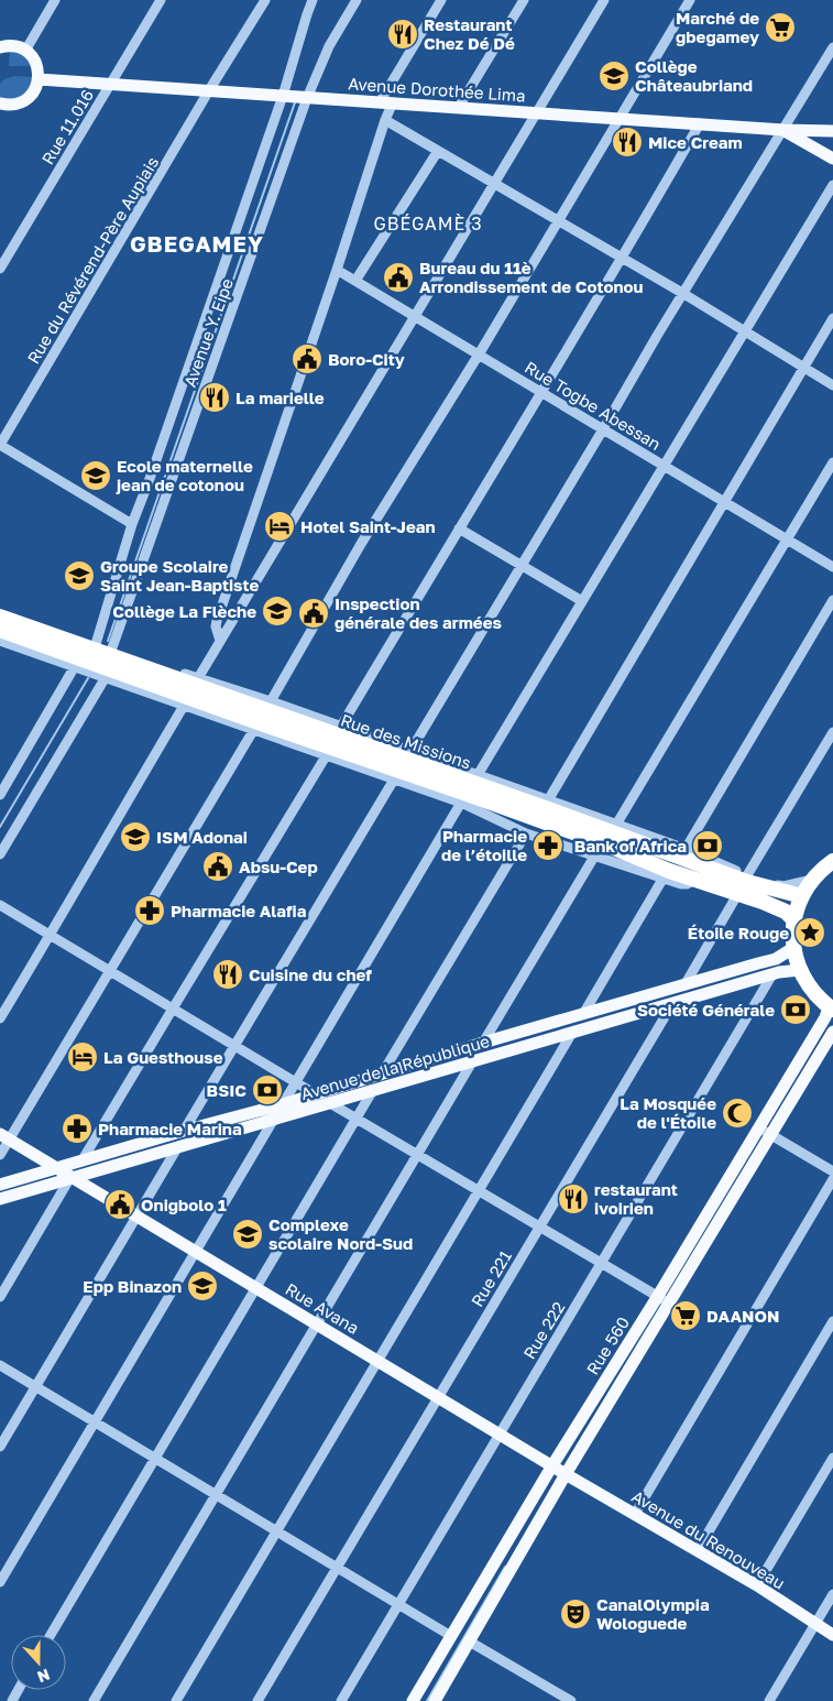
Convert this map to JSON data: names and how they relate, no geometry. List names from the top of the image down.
{
  "streets": {
    "highway": ["Rue des Missions"],
    "main road": [
      "Avenue Dorothée Lima",
      "Avenue de la République",
      "Rue Avana",
      "Rue 560",
      "Avenue du Renouveau"
    ],
    "street": [
      "Rue 11.016",
      "Rue du Révérend-Père Aupiais",
      "Avenue Y. Eipe",
      "Rue Togbe Abessan",
      "Rue 221",
      "Rue 222"
    ]
  },
  "crossings": [
    ["Avenue Dorothée Lima", "Rue 11.016"],
    ["Avenue Dorothée Lima", "Rue du Révérend-Père Aupiais"],
    ["Avenue Dorothée Lima", "Avenue Y. Eipe"],
    ["Avenue de la République", "Rue 221"],
    ["Avenue de la République", "Rue Avana"],
    ["Avenue de la République", "Rue 222"],
    ["Rue 221", "Rue Avana"],
    ["Rue Avana", "Rue 222"],
    ["Rue Avana", "Rue 560"],
    ["Rue Avana", "Avenue du Renouveau"],
    ["Rue 560", "Avenue du Renouveau"]
  ],
  "districts": ["GBÉGAMÈ 3", "GBEGAMEY"],
  "places": {
    "supermarket": ["Marché de gbegamey", "DAANON"],
    "restaurant": [
      "Restaurant Chez Dé Dé",
      "Mice Cream",
      "La marielle",
      "Cuisine du chef",
      "restaurant ivoirien"
    ],
    "school or university": [
      "Collège Châteaubriand",
      "Ecole maternelle jean de cotonou",
      "Groupe Scolaire Saint Jean-Baptiste",
      "Collège La Flèche",
      "ISM Adonai",
      "Complexe scolaire Nord-Sud",
      "Epp Binazon"
    ],
    "public building": [
      "Bureau du 11è Arrondissement de Cotonou",
      "Boro-City",
      "Inspection générale des armées",
      "Absu-Cep",
      "Onigbolo 1"
    ],
    "hotel": ["Hotel Saint-Jean", "La Guesthouse"],
    "pharmacy": ["Pharmacie de l’étoille", "Pharmacie Alafia", "Pharmacie Marina"],
    "bank": ["Bank of Africa", "Société Générale", "BSIC"],
    "place": ["Étoile Rouge"],
    "mosque": ["La Mosquée de l'Étoile"],
    "theatre": ["CanalOlympia Wologuede"]
  },
  "north": "bottom"
}
